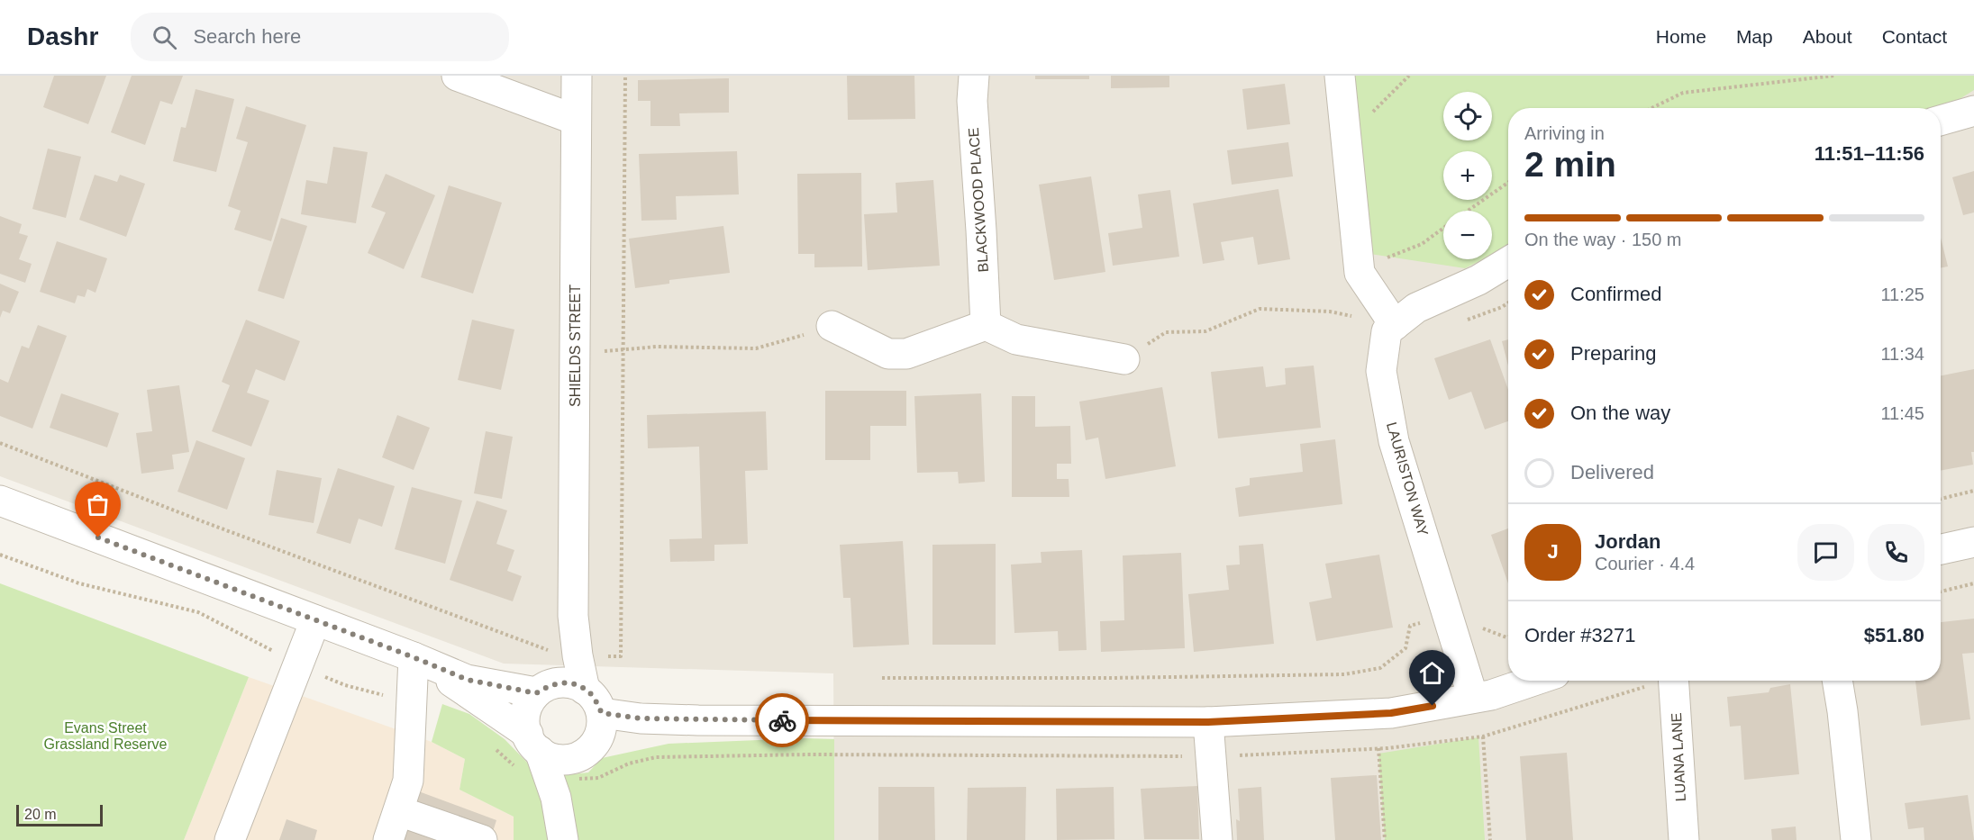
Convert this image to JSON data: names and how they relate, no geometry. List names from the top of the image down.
{
  "streets": {
    "street": [
      "BLACKWOOD PLACE",
      "SHIELDS STREET",
      "LAURISTON WAY",
      "LUANA LANE"
    ]
  },
  "parks": ["Evans Street Grassland Reserve"],
  "scale_bar": "20 m",
  "page": {
    "header": "Dashr",
    "search": "Search here",
    "nav": [
      "Home",
      "Map",
      "About",
      "Contact"
    ],
    "map_buttons": ["+", "−"],
    "heading": ["2 min", "Arriving in", "11:51–11:56"],
    "panel": [
      "Jordan",
      "Courier · 4.4",
      "Order #3271",
      "$51.80"
    ],
    "bar": "On the way · 150 m",
    "list": [
      ["Confirmed", "11:25"],
      ["Preparing", "11:34"],
      ["On the way", "11:45"],
      "Delivered"
    ],
    "round": "J",
    "scale": "20 m"
  }
}
